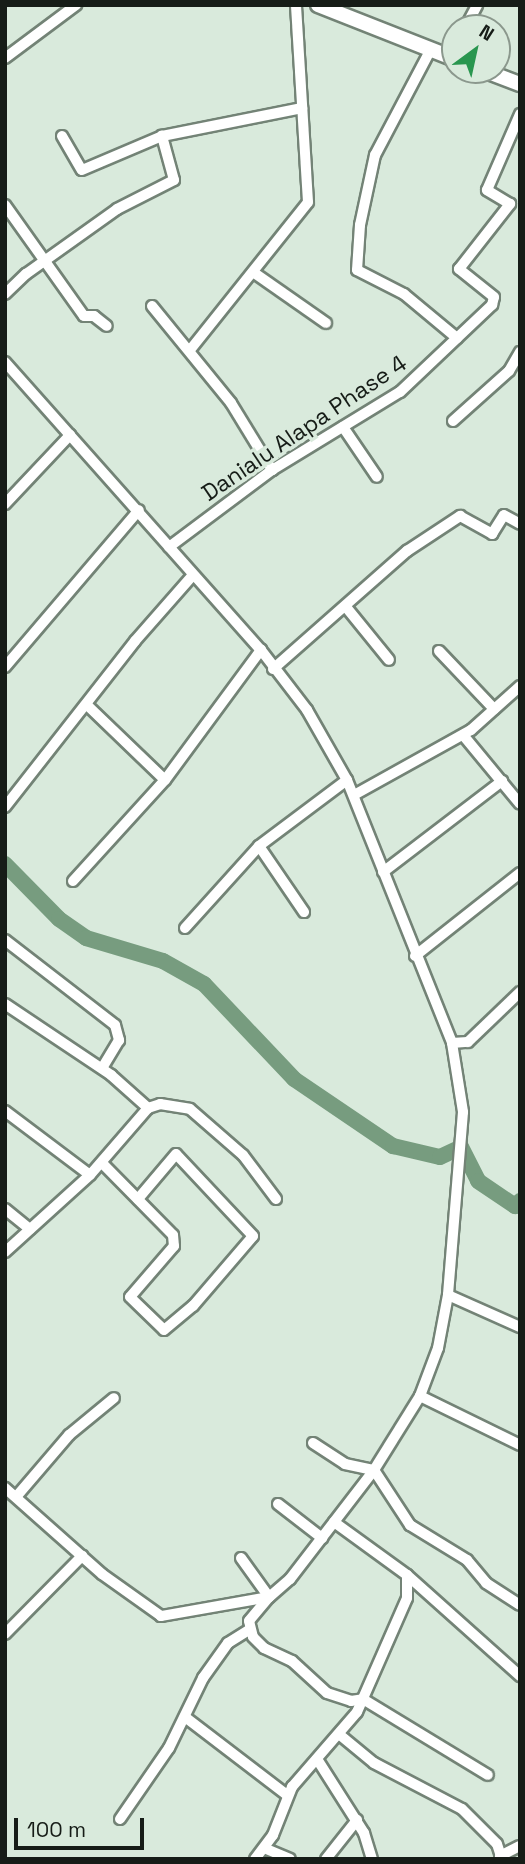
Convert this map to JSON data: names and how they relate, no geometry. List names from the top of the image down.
{
  "streets": {
    "street": ["Danialu Alapa Phase 4"]
  },
  "scale_bar": "100 m",
  "north": "top right"
}
